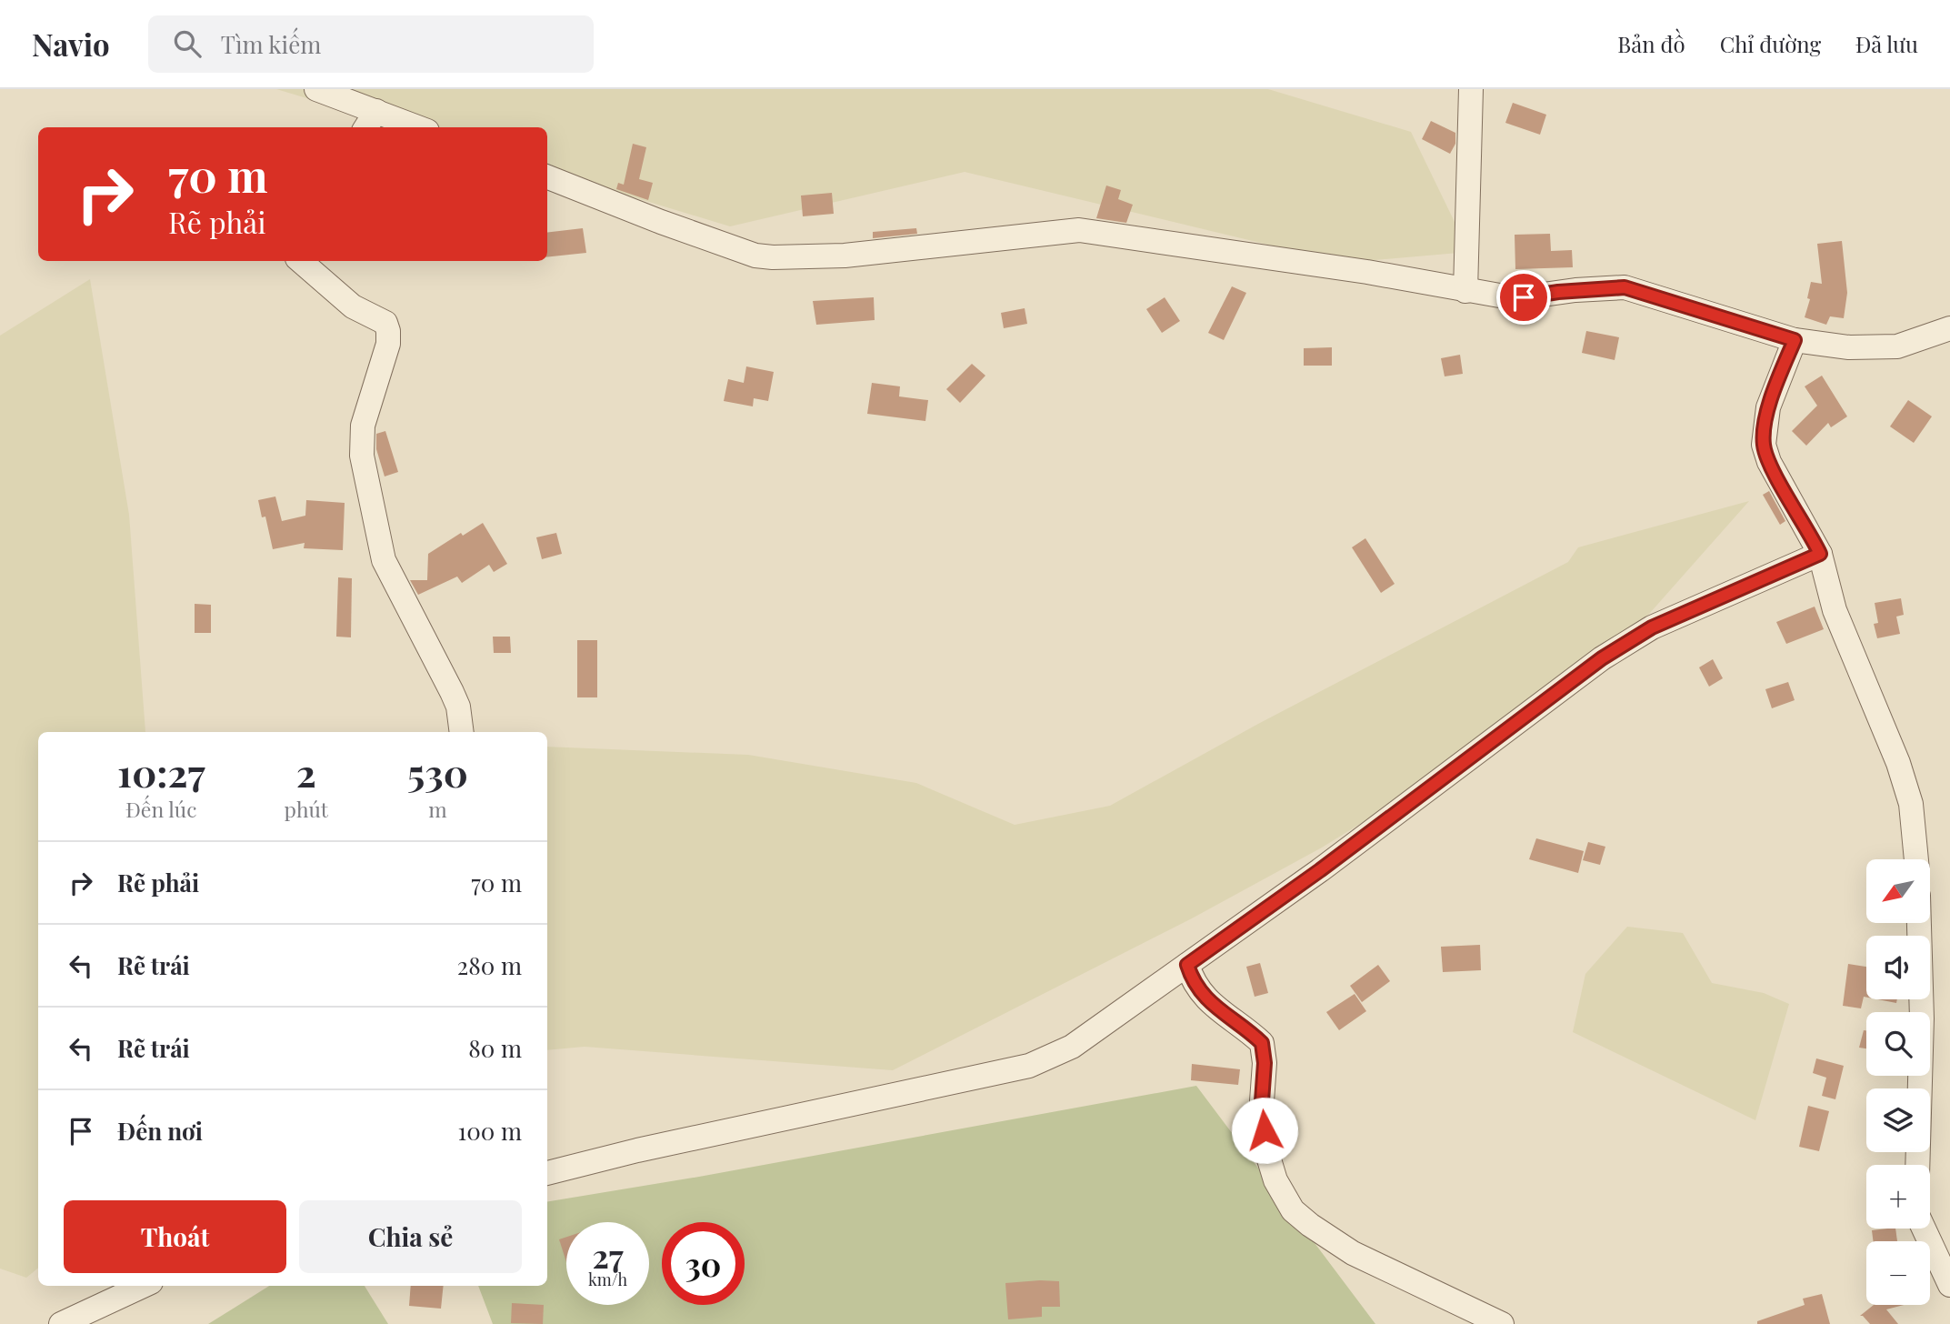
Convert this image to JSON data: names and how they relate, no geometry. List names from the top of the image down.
{
  "north": "bottom left",
  "page": {
    "header": "Navio",
    "search": "Tìm kiếm",
    "nav": ["Bản đồ", "Chỉ đường", "Đã lưu"],
    "turn": ["70 m", "Rẽ phải"],
    "eta": [
      "10:27",
      "Đến lúc",
      "2",
      "phút",
      "530",
      "m"
    ],
    "list": [
      {
        "name": "Rẽ phải",
        "value": "70 m"
      },
      {
        "name": "Rẽ trái",
        "value": "280 m"
      },
      {
        "name": "Rẽ trái",
        "value": "80 m"
      },
      {
        "name": "Đến nơi",
        "value": "100 m"
      }
    ],
    "map_buttons": ["+", "−"],
    "buttons": ["Thoát", "Chia sẻ"],
    "speed": "27 km/h",
    "limit": "30"
  }
}
